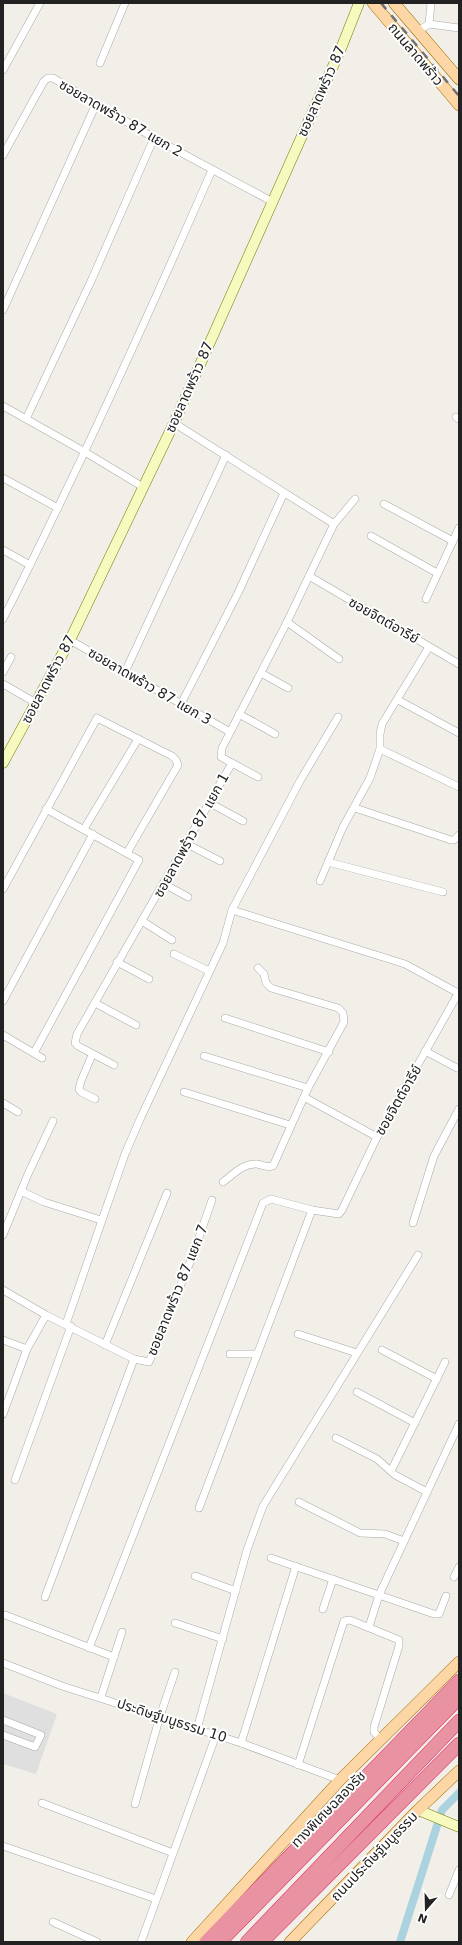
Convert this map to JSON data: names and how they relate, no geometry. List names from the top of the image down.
{
  "streets": {
    "highway": ["ทางพิเศษฉลองรัช"],
    "main road": ["ถนนลาดพร้าว", "ถนนประดิษฐ์มนูธรรม"],
    "street": [
      "ซอยลาดพร้าว 87",
      "ซอยลาดพร้าว 87 แยก 2",
      "ซอยจิตต์อารีย์",
      "ซอยลาดพร้าว 87 แยก 3",
      "ซอยลาดพร้าว 87 แยก 1",
      "ซอยลาดพร้าว 87 แยก 7",
      "ประดิษฐ์มนูธรรม 10"
    ]
  },
  "crossings": [
    ["ซอยลาดพร้าว 87", "ซอยลาดพร้าว 87 แยก 2"],
    ["ซอยลาดพร้าว 87", "ซอยลาดพร้าว 87 แยก 3"],
    ["ซอยจิตต์อารีย์", "ซอยลาดพร้าว 87 แยก 1"],
    ["ซอยลาดพร้าว 87 แยก 3", "ซอยลาดพร้าว 87 แยก 1"]
  ],
  "north": "bottom"
}
